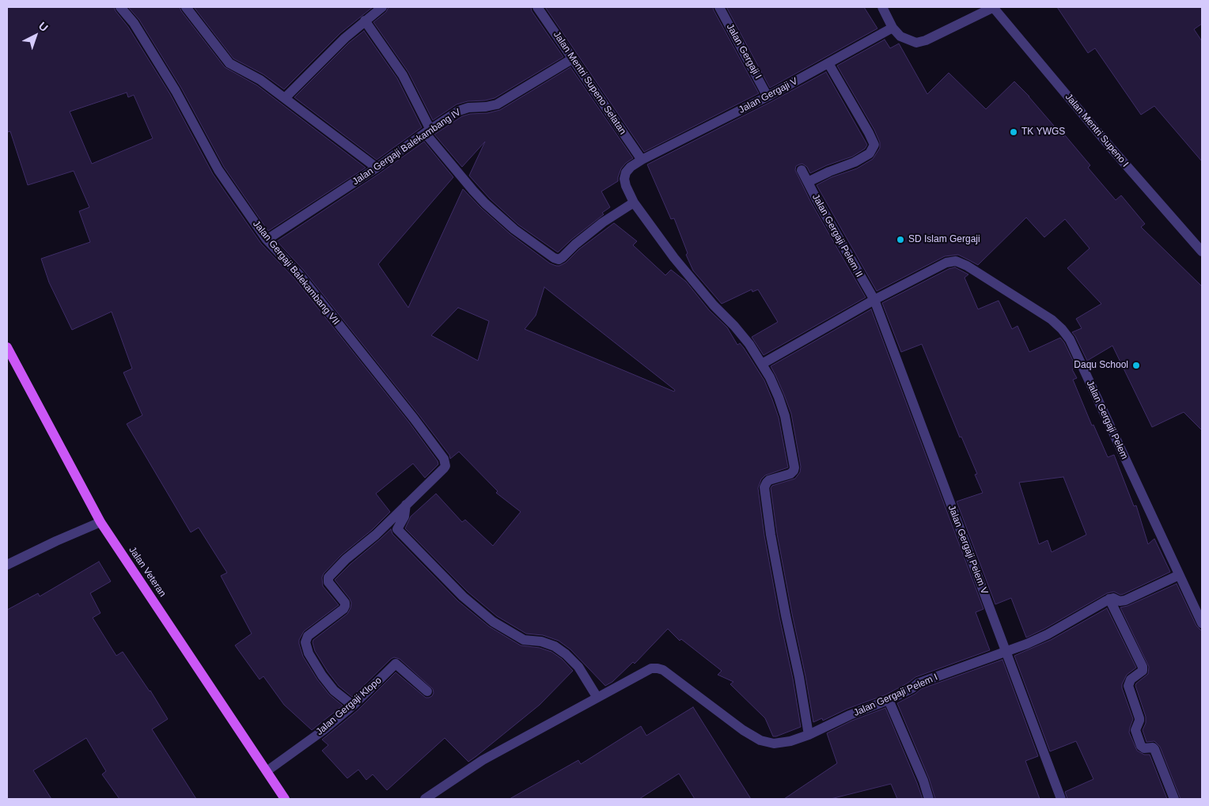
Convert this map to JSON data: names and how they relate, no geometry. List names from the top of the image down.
{
  "streets": {
    "main road": ["Jalan Veteran"],
    "street": [
      "Jalan Gergaji I",
      "Jalan Mentri Supeno Selatan",
      "Jalan Gergaji V",
      "Jalan Mentri Supeno I",
      "Jalan Gergaji Balekambang IV",
      "Jalan Gergaji Pelem II",
      "Jalan Gergaji Balekambang VII",
      "Jalan Gergaji Pelem",
      "Jalan Gergaji Pelem V",
      "Jalan Gergaji Pelem I",
      "Jalan Gergaji Klopo"
    ]
  },
  "crossings": [
    ["Jalan Gergaji I", "Jalan Gergaji V"],
    ["Jalan Mentri Supeno Selatan", "Jalan Gergaji V"],
    ["Jalan Mentri Supeno Selatan", "Jalan Gergaji Balekambang IV"],
    ["Jalan Gergaji Balekambang IV", "Jalan Gergaji Balekambang VII"],
    ["Jalan Gergaji Pelem II", "Jalan Gergaji Pelem"],
    ["Jalan Gergaji Pelem II", "Jalan Gergaji Pelem V"],
    ["Jalan Gergaji Pelem", "Jalan Gergaji Pelem V"],
    ["Jalan Gergaji Pelem V", "Jalan Gergaji Pelem I"],
    ["Jalan Veteran", "Jalan Gergaji Klopo"]
  ],
  "places": ["TK YWGS", "SD Islam Gergaji", "Daqu School"],
  "north": "top right"
}
